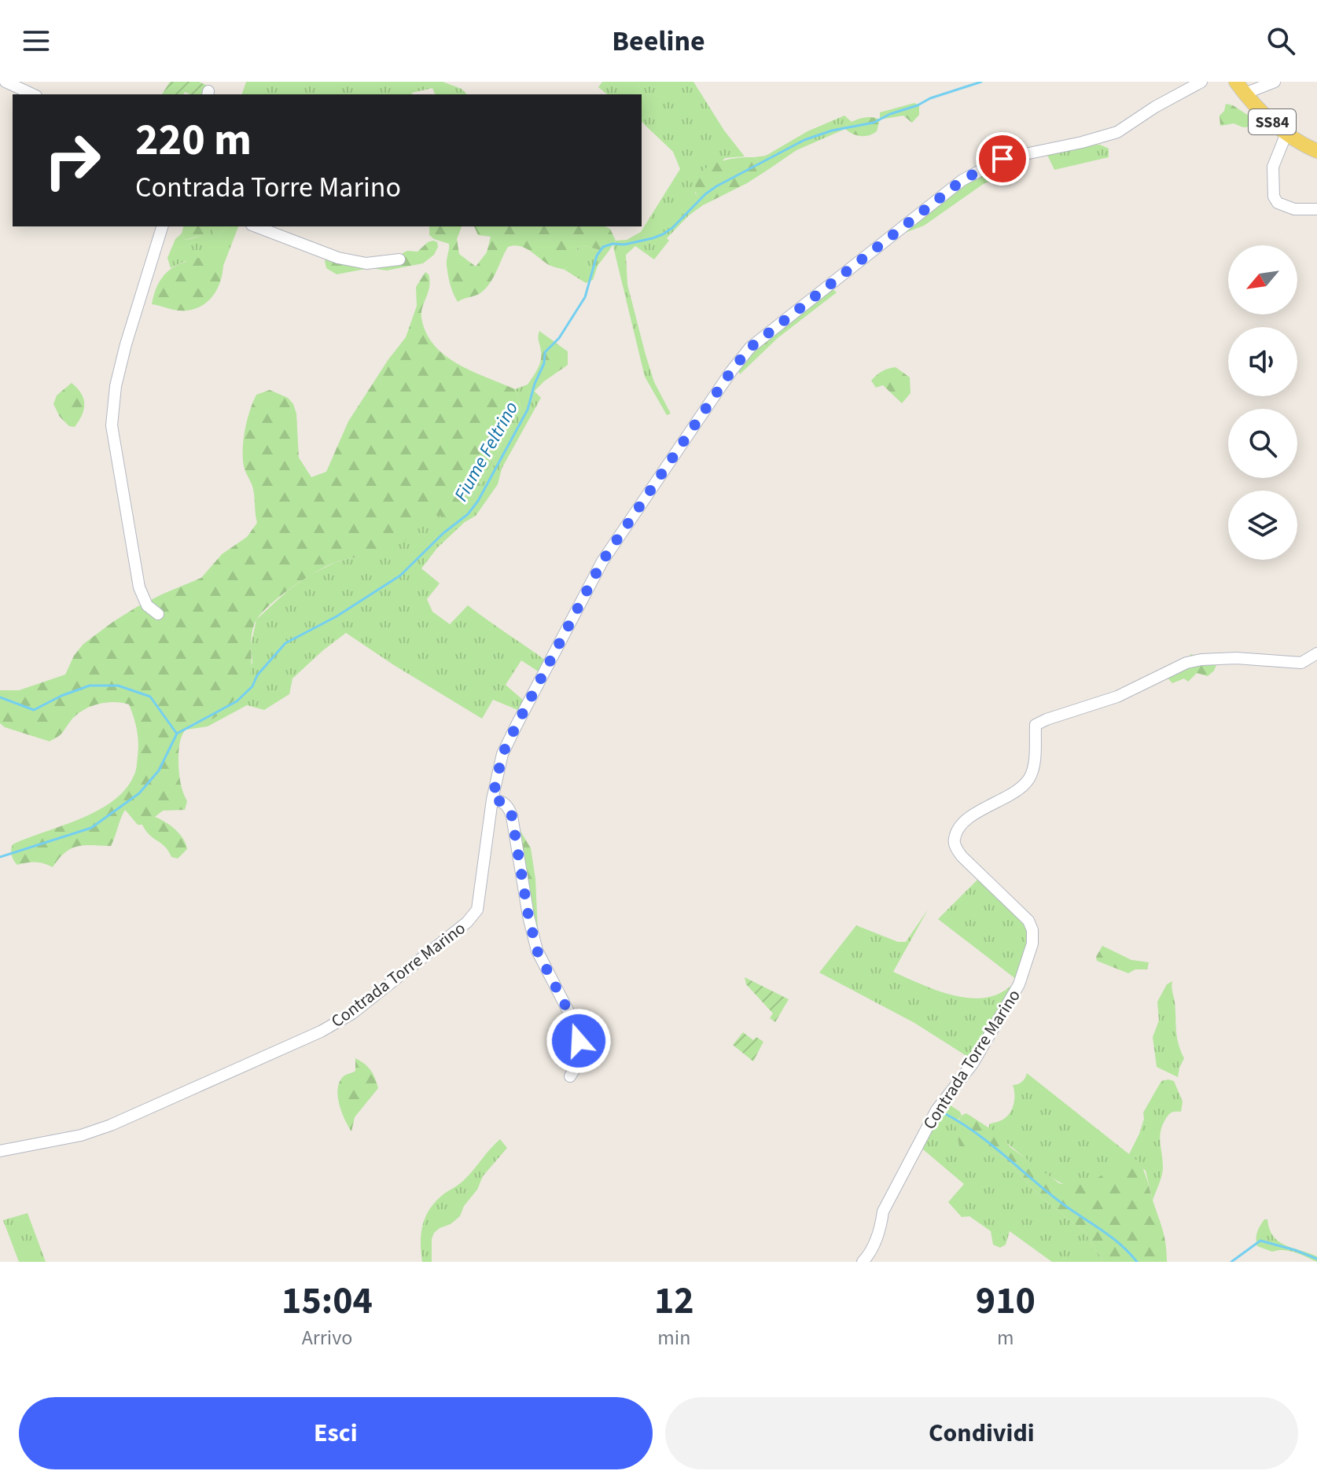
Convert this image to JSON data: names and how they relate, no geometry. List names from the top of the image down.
{
  "streets": {
    "main road": ["SS84"],
    "street": ["Contrada Torre Marino"]
  },
  "water": ["Fiume Feltrino"],
  "north": "bottom left",
  "page": {
    "header": "Beeline",
    "turn": ["220 m", "Contrada Torre Marino"],
    "eta": [
      "15:04",
      "Arrivo",
      "12",
      "min",
      "910",
      "m"
    ],
    "buttons": ["Esci", "Condividi"]
  }
}
